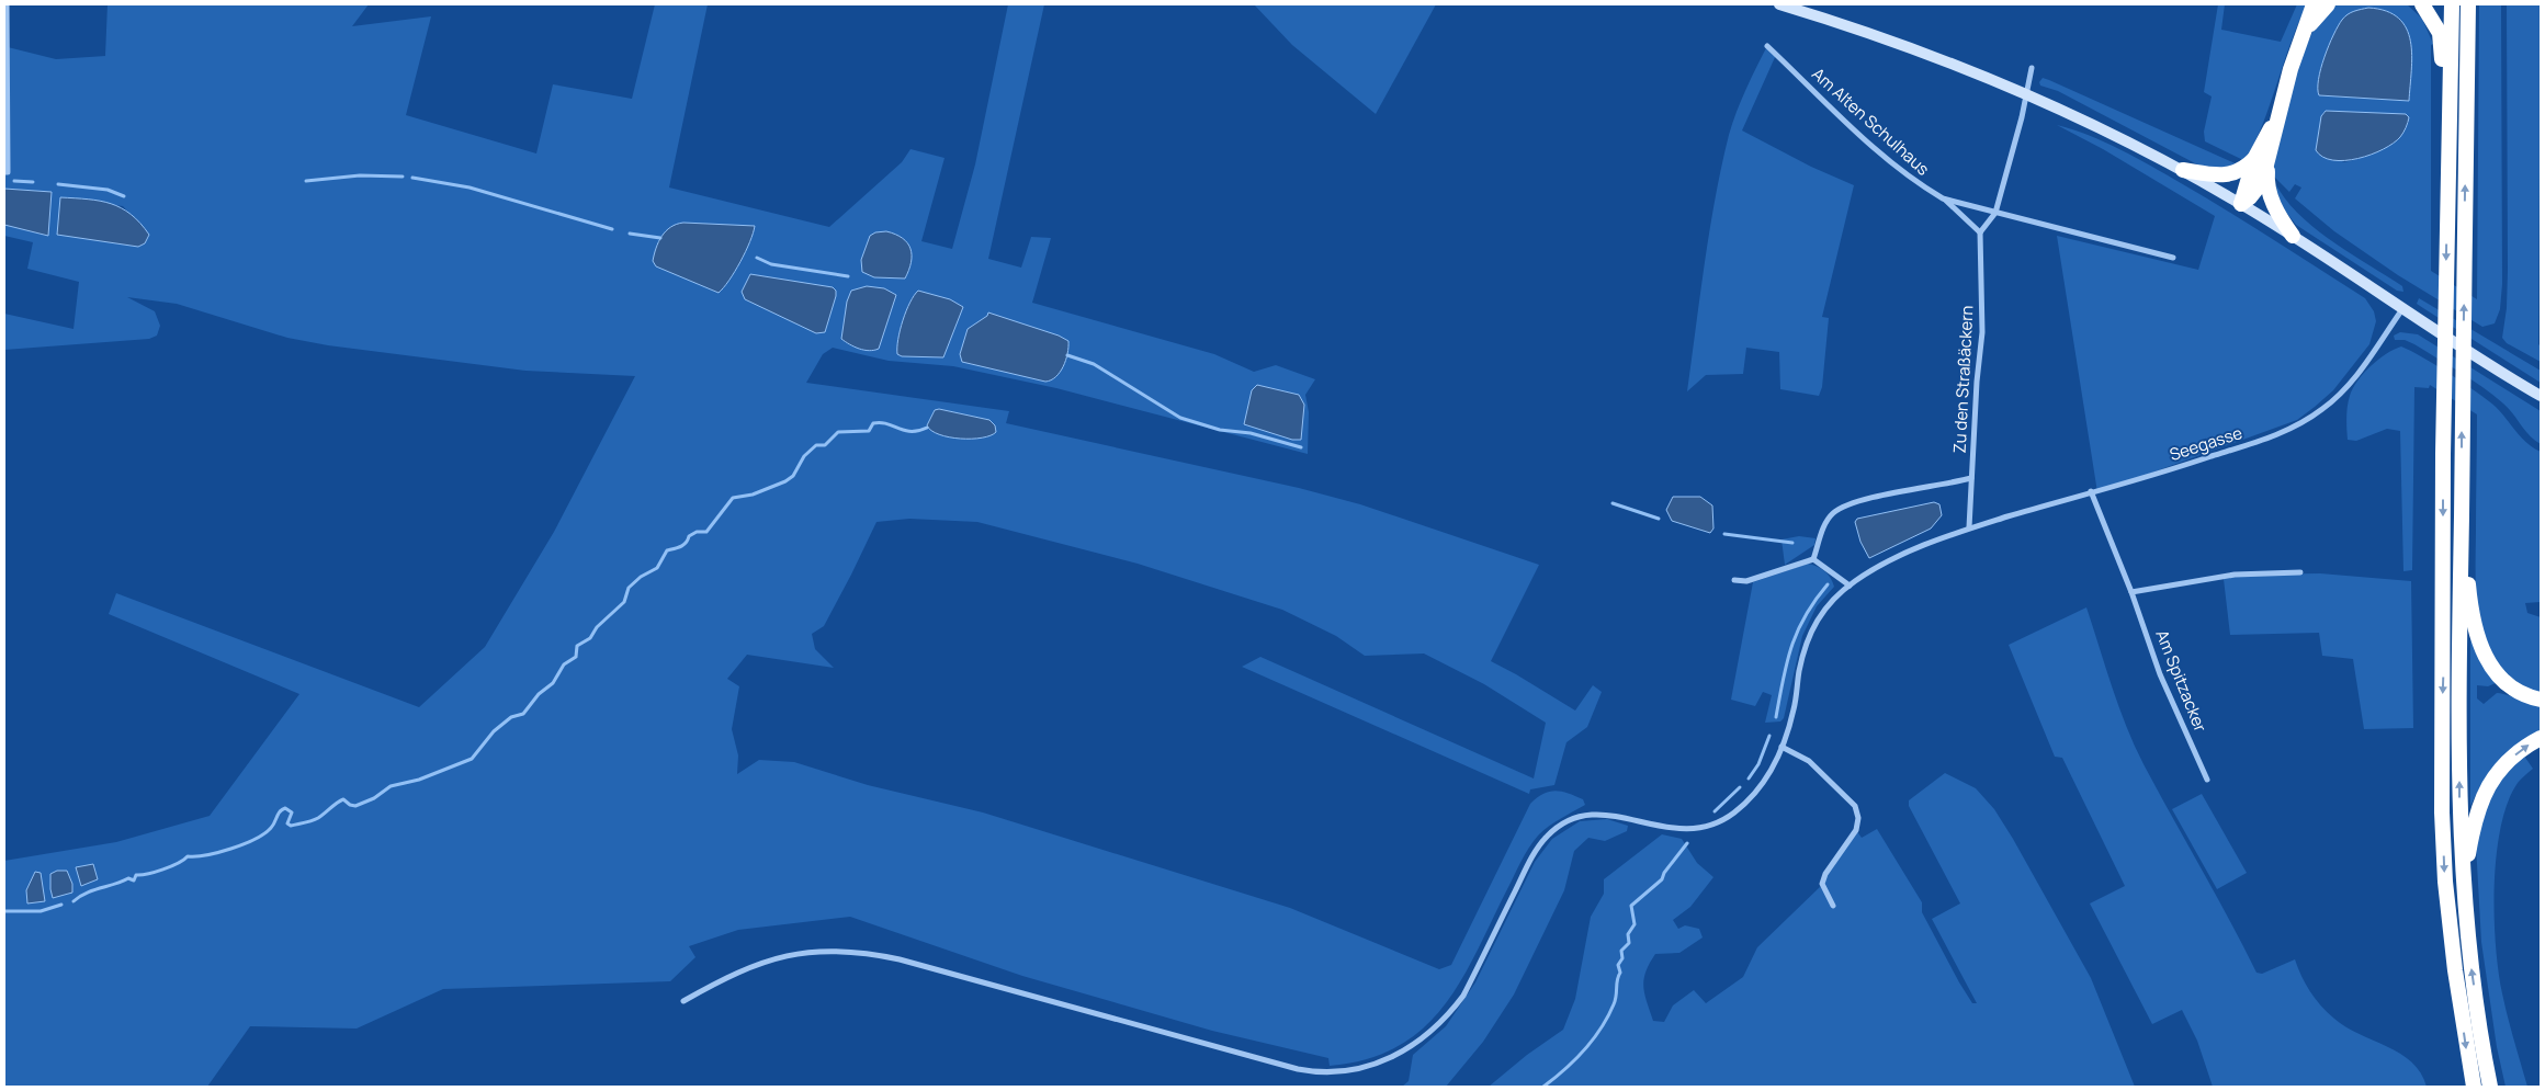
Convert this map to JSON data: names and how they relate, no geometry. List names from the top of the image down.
{
  "streets": {
    "street": [
      "Am Alten Schulhaus",
      "Zu den Straßäckern",
      "Seegasse",
      "Am Spitzacker"
    ]
  },
  "crossings": [
    ["Zu den Straßäckern", "Seegasse"],
    ["Seegasse", "Am Spitzacker"]
  ]
}
